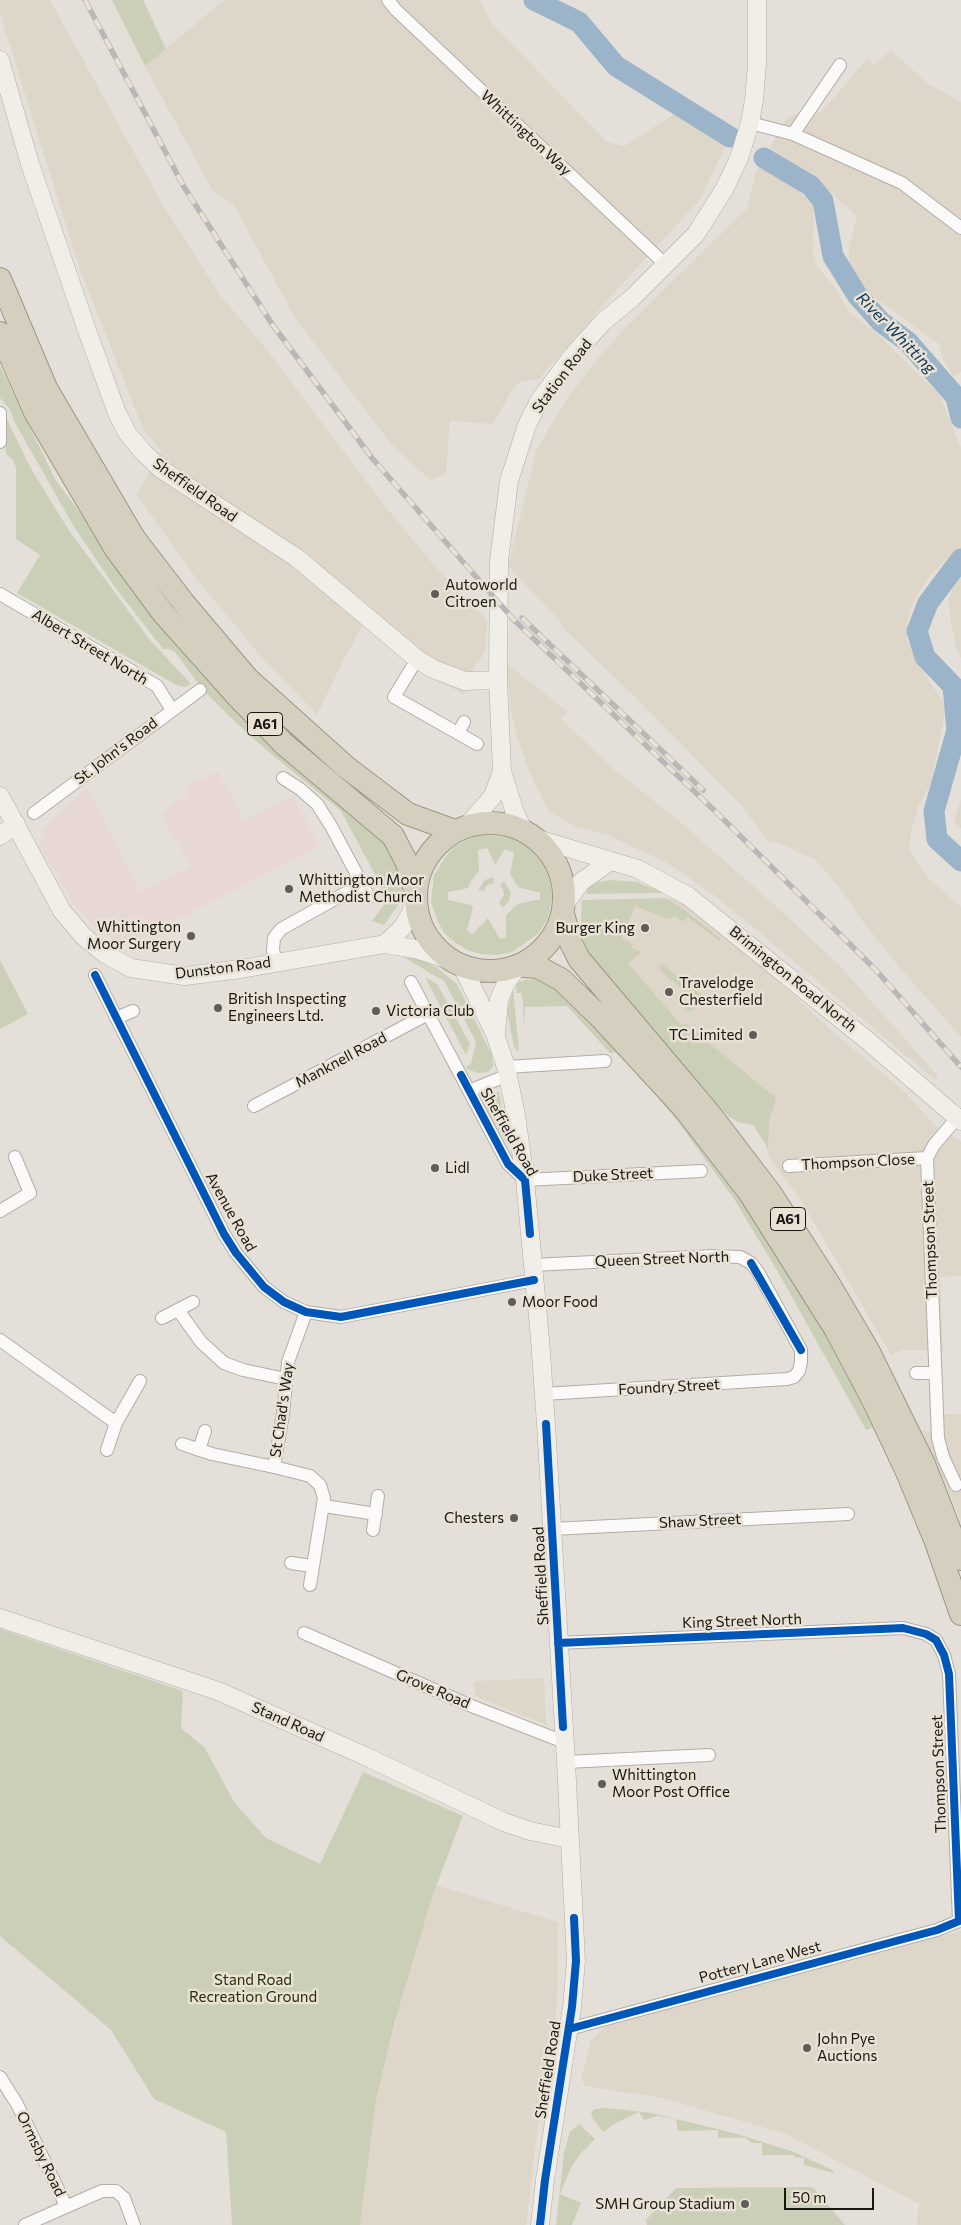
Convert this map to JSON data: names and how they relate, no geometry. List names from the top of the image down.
{
  "streets": {
    "highway": ["A61"],
    "main road": [
      "Station Road",
      "Sheffield Road",
      "Dunston Road",
      "Brimington Road North",
      "Stand Road"
    ],
    "street": [
      "Whittington Way",
      "Albert Street North",
      "St. John's Road",
      "Manknell Road",
      "Thompson Close",
      "Duke Street",
      "Avenue Road",
      "Thompson Street",
      "Queen Street North",
      "Foundry Street",
      "St Chad's Way",
      "Shaw Street",
      "King Street North",
      "Grove Road",
      "Pottery Lane West",
      "Ormsby Road"
    ]
  },
  "crossings": [
    ["Whittington Way", "Station Road"],
    ["Station Road", "Sheffield Road"],
    ["Station Road", "A61"],
    ["Station Road", "Dunston Road"],
    ["Station Road", "Brimington Road North"],
    ["Sheffield Road", "Manknell Road"],
    ["Sheffield Road", "Duke Street"],
    ["Sheffield Road", "Avenue Road"],
    ["Sheffield Road", "Queen Street North"],
    ["Sheffield Road", "Foundry Street"],
    ["Sheffield Road", "Shaw Street"],
    ["Sheffield Road", "King Street North"],
    ["Sheffield Road", "Grove Road"],
    ["Sheffield Road", "Stand Road"],
    ["Sheffield Road", "Pottery Lane West"],
    ["Albert Street North", "St. John's Road"],
    ["A61", "Dunston Road"],
    ["A61", "Brimington Road North"],
    ["Dunston Road", "Brimington Road North"],
    ["Thompson Close", "Thompson Street"],
    ["Avenue Road", "Queen Street North"],
    ["Avenue Road", "St Chad's Way"],
    ["Thompson Street", "King Street North"],
    ["Thompson Street", "Pottery Lane West"],
    ["Queen Street North", "Foundry Street"]
  ],
  "water": ["River Whitting"],
  "parks": ["Stand Road Recreation Ground"],
  "places": [
    "Autoworld Citroen",
    "Whittington Moor Methodist Church",
    "Burger King",
    "Whittington Moor Surgery",
    "Travelodge Chesterfield",
    "British Inspecting Engineers Ltd.",
    "Victoria Club",
    "TC Limited",
    "Lidl",
    "Moor Food",
    "Chesters",
    "Whittington Moor Post Office",
    "John Pye Auctions",
    "SMH Group Stadium"
  ],
  "scale_bar": "50 m"
}
